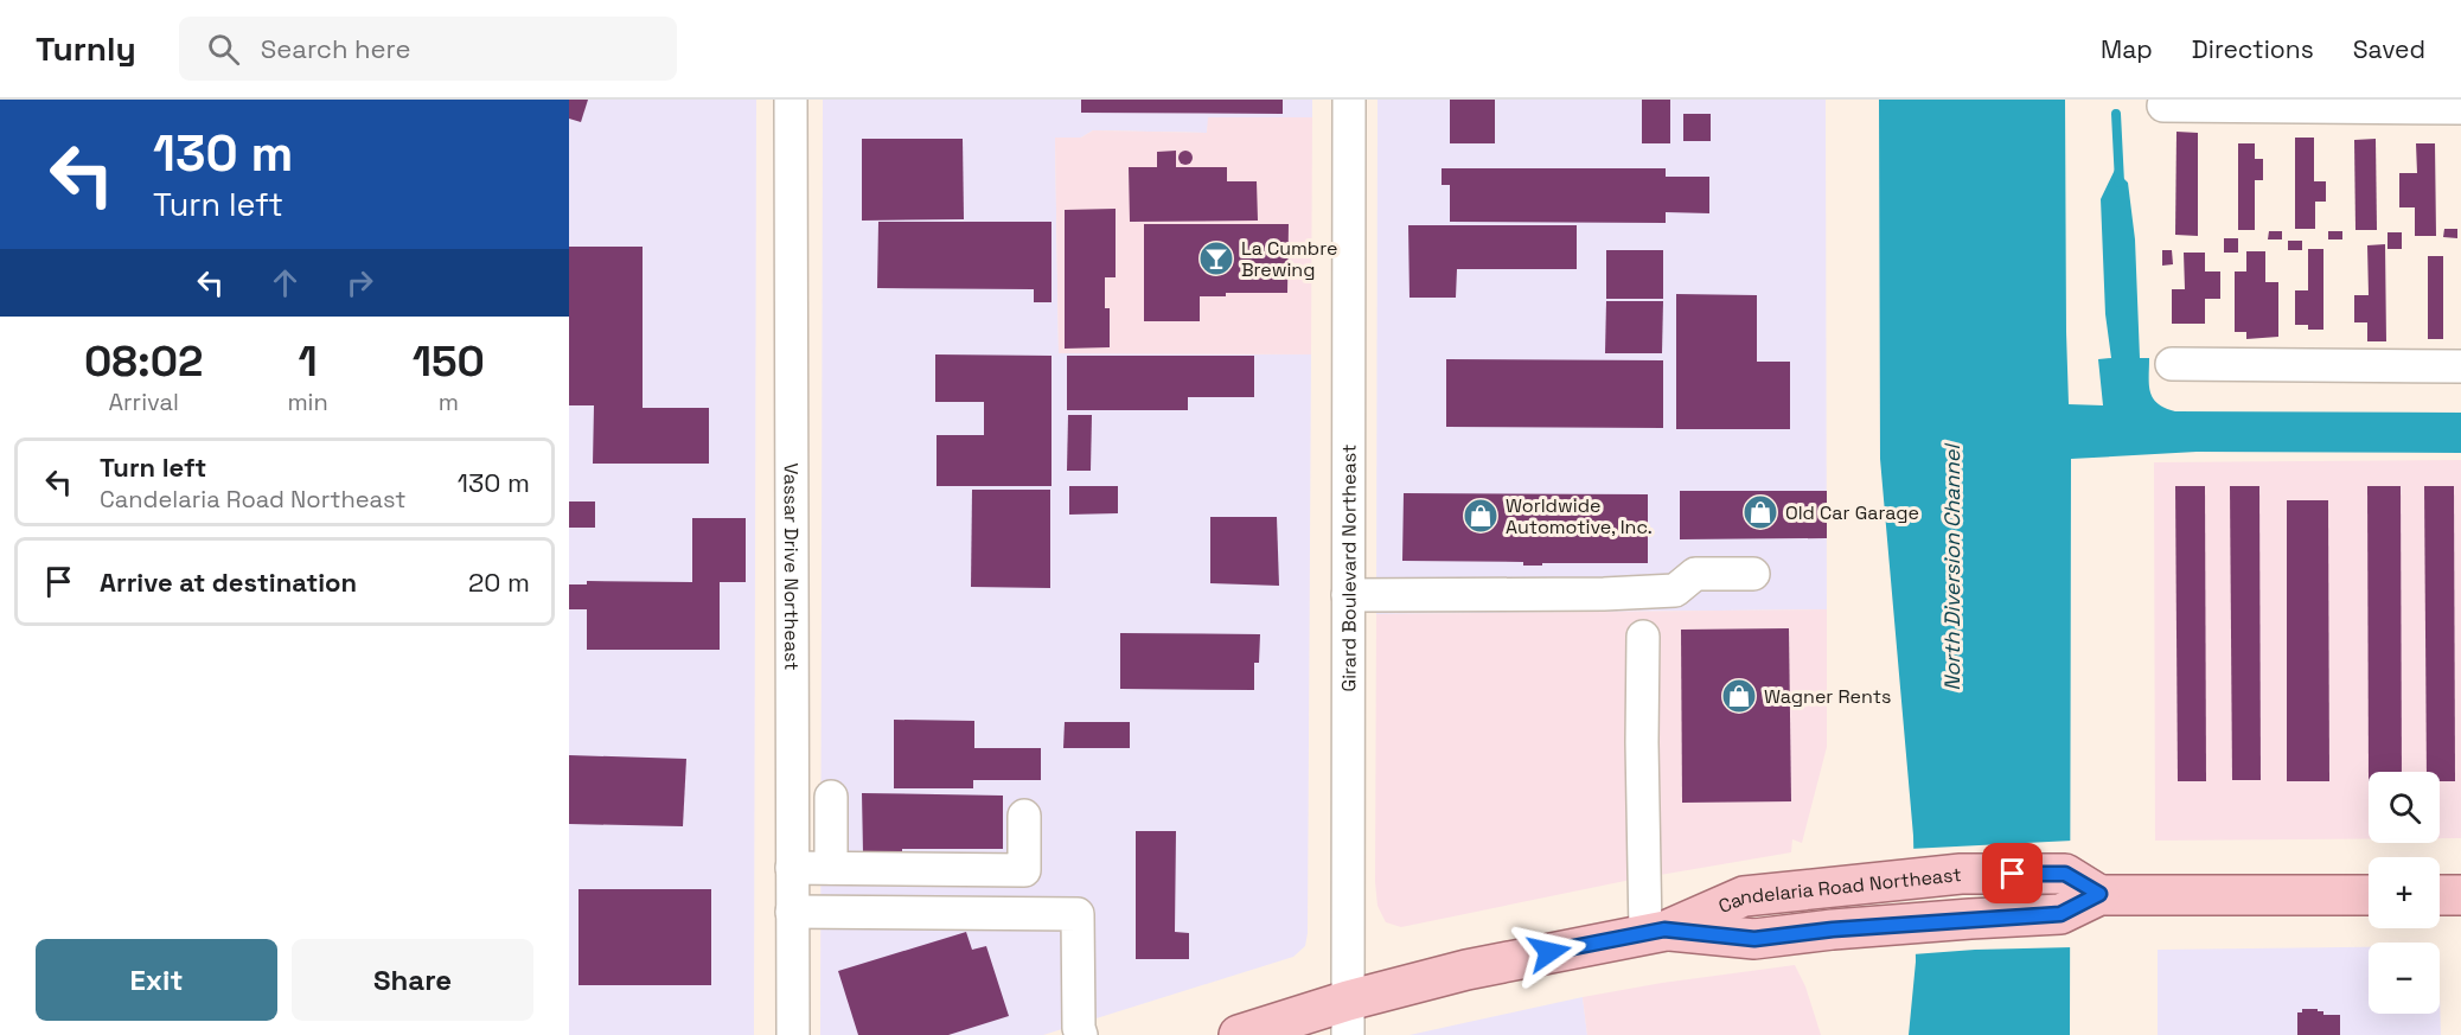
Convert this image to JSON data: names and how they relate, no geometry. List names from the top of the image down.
{
  "streets": {
    "main road": ["Candelaria Road Northeast"],
    "street": ["Vassar Drive Northeast", "Girard Boulevard Northeast"]
  },
  "crossings": [
    ["Girard Boulevard Northeast", "Candelaria Road Northeast"]
  ],
  "water": ["North Diversion Channel"],
  "places": {
    "bar": ["La Cumbre Brewing"],
    "shop": ["Old Car Garage", "Worldwide Automotive, Inc.", "Wagner Rents"]
  },
  "page": {
    "header": "Turnly",
    "search": "Search here",
    "nav": ["Map", "Directions", "Saved"],
    "turn": ["130 m", "Turn left"],
    "eta": [
      "08:02",
      "Arrival",
      "1",
      "min",
      "150",
      "m"
    ],
    "list": [
      {
        "name": "Turn left",
        "note": "Candelaria Road Northeast",
        "value": "130 m"
      },
      {
        "name": "Arrive at destination",
        "value": "20 m"
      }
    ],
    "map_buttons": ["+", "−"],
    "buttons": ["Exit", "Share"]
  }
}
